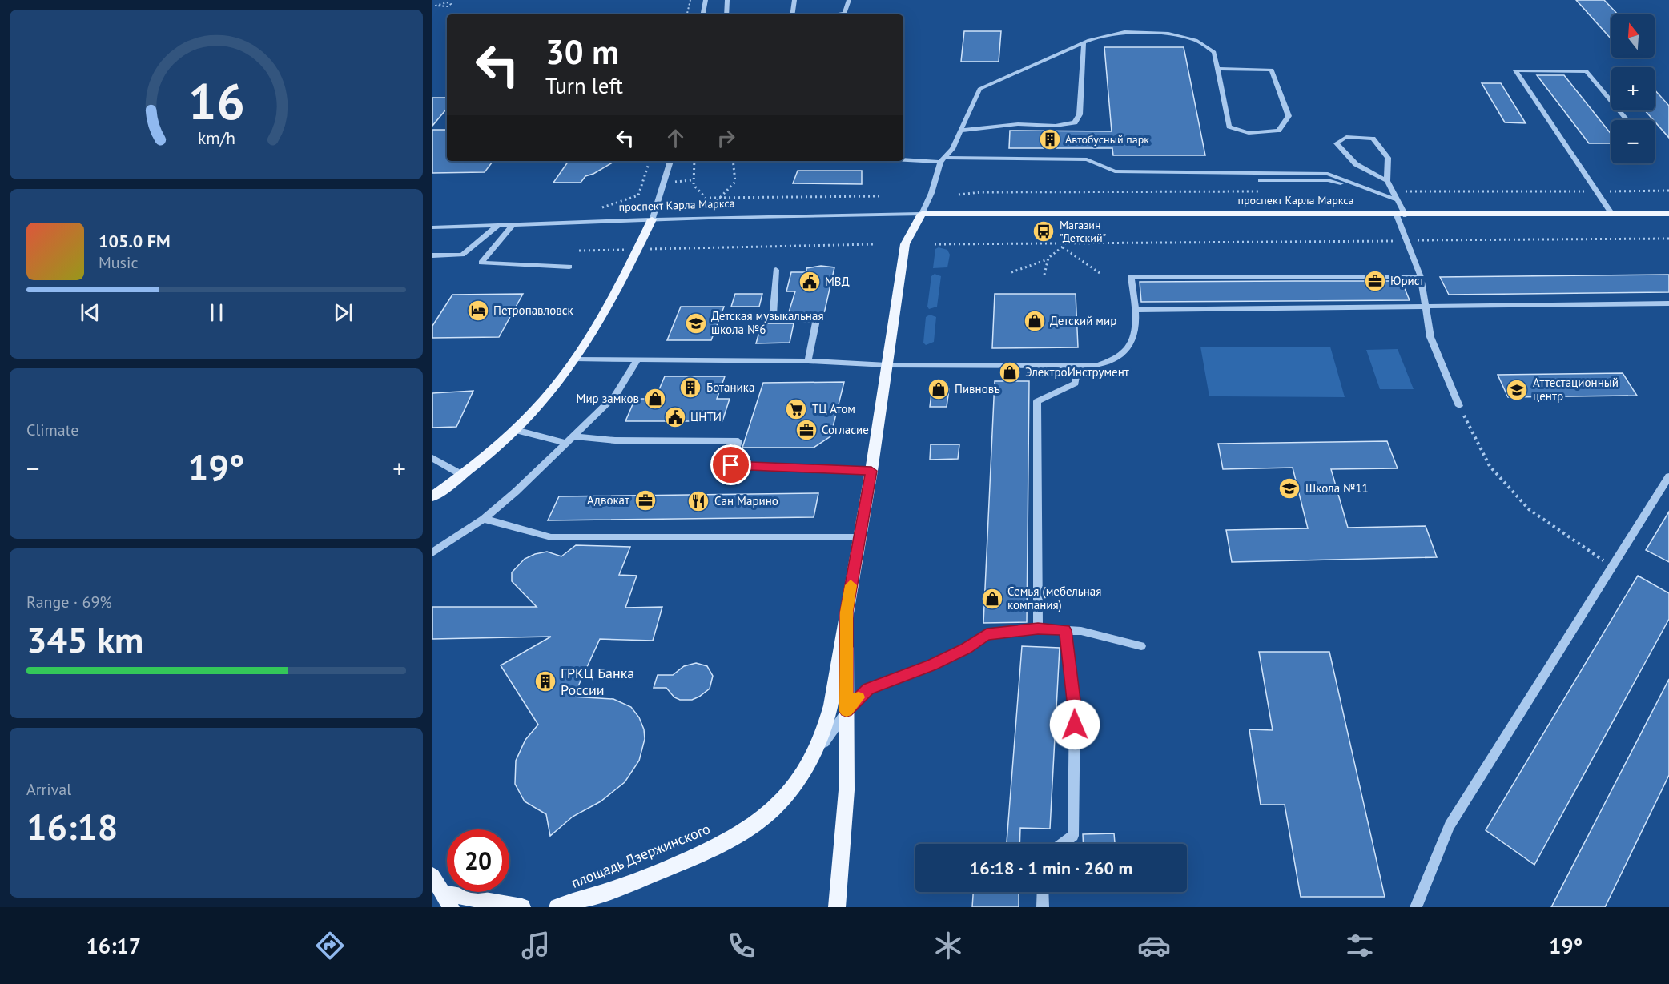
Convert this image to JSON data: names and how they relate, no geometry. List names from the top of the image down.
{
  "streets": {
    "main road": ["проспект Карла Маркса", "площадь Дзержинского"]
  },
  "places": {
    "building": ["Автобусный парк", "Ботаника", "ГРКЦ Банка России"],
    "bus stop": ["Магазин \"Детский\""],
    "office": ["Юрист", "Согласие", "Адвокат"],
    "public building": ["МВД", "ЦНТИ"],
    "hotel": ["Петропавловск"],
    "shop": [
      "Детский мир",
      "ЭлектроИнструмент",
      "Пивновъ",
      "Мир замков",
      "Семья (мебельная компания)"
    ],
    "school or university": ["Детская музыкальная школа №6", "Аттестационный центр", "Школа №11"],
    "supermarket": ["ТЦ Атом"],
    "restaurant": ["Сан Марино"]
  },
  "north": "top",
  "page": {
    "map_buttons": ["+", "−"],
    "turn": ["30 m", "Turn left"],
    "song": ["105.0 FM", "Music"],
    "tile": [
      "Climate",
      ["Range · 69%", "345 km"],
      ["Arrival", "16:18"]
    ],
    "heat": ["−", "19°", "+"],
    "limit": "20",
    "trip": "16:18 · 1 min · 260 m",
    "tabs": ["16:17", "19°"],
    "gauge": ["16", "km/h"]
  }
}
